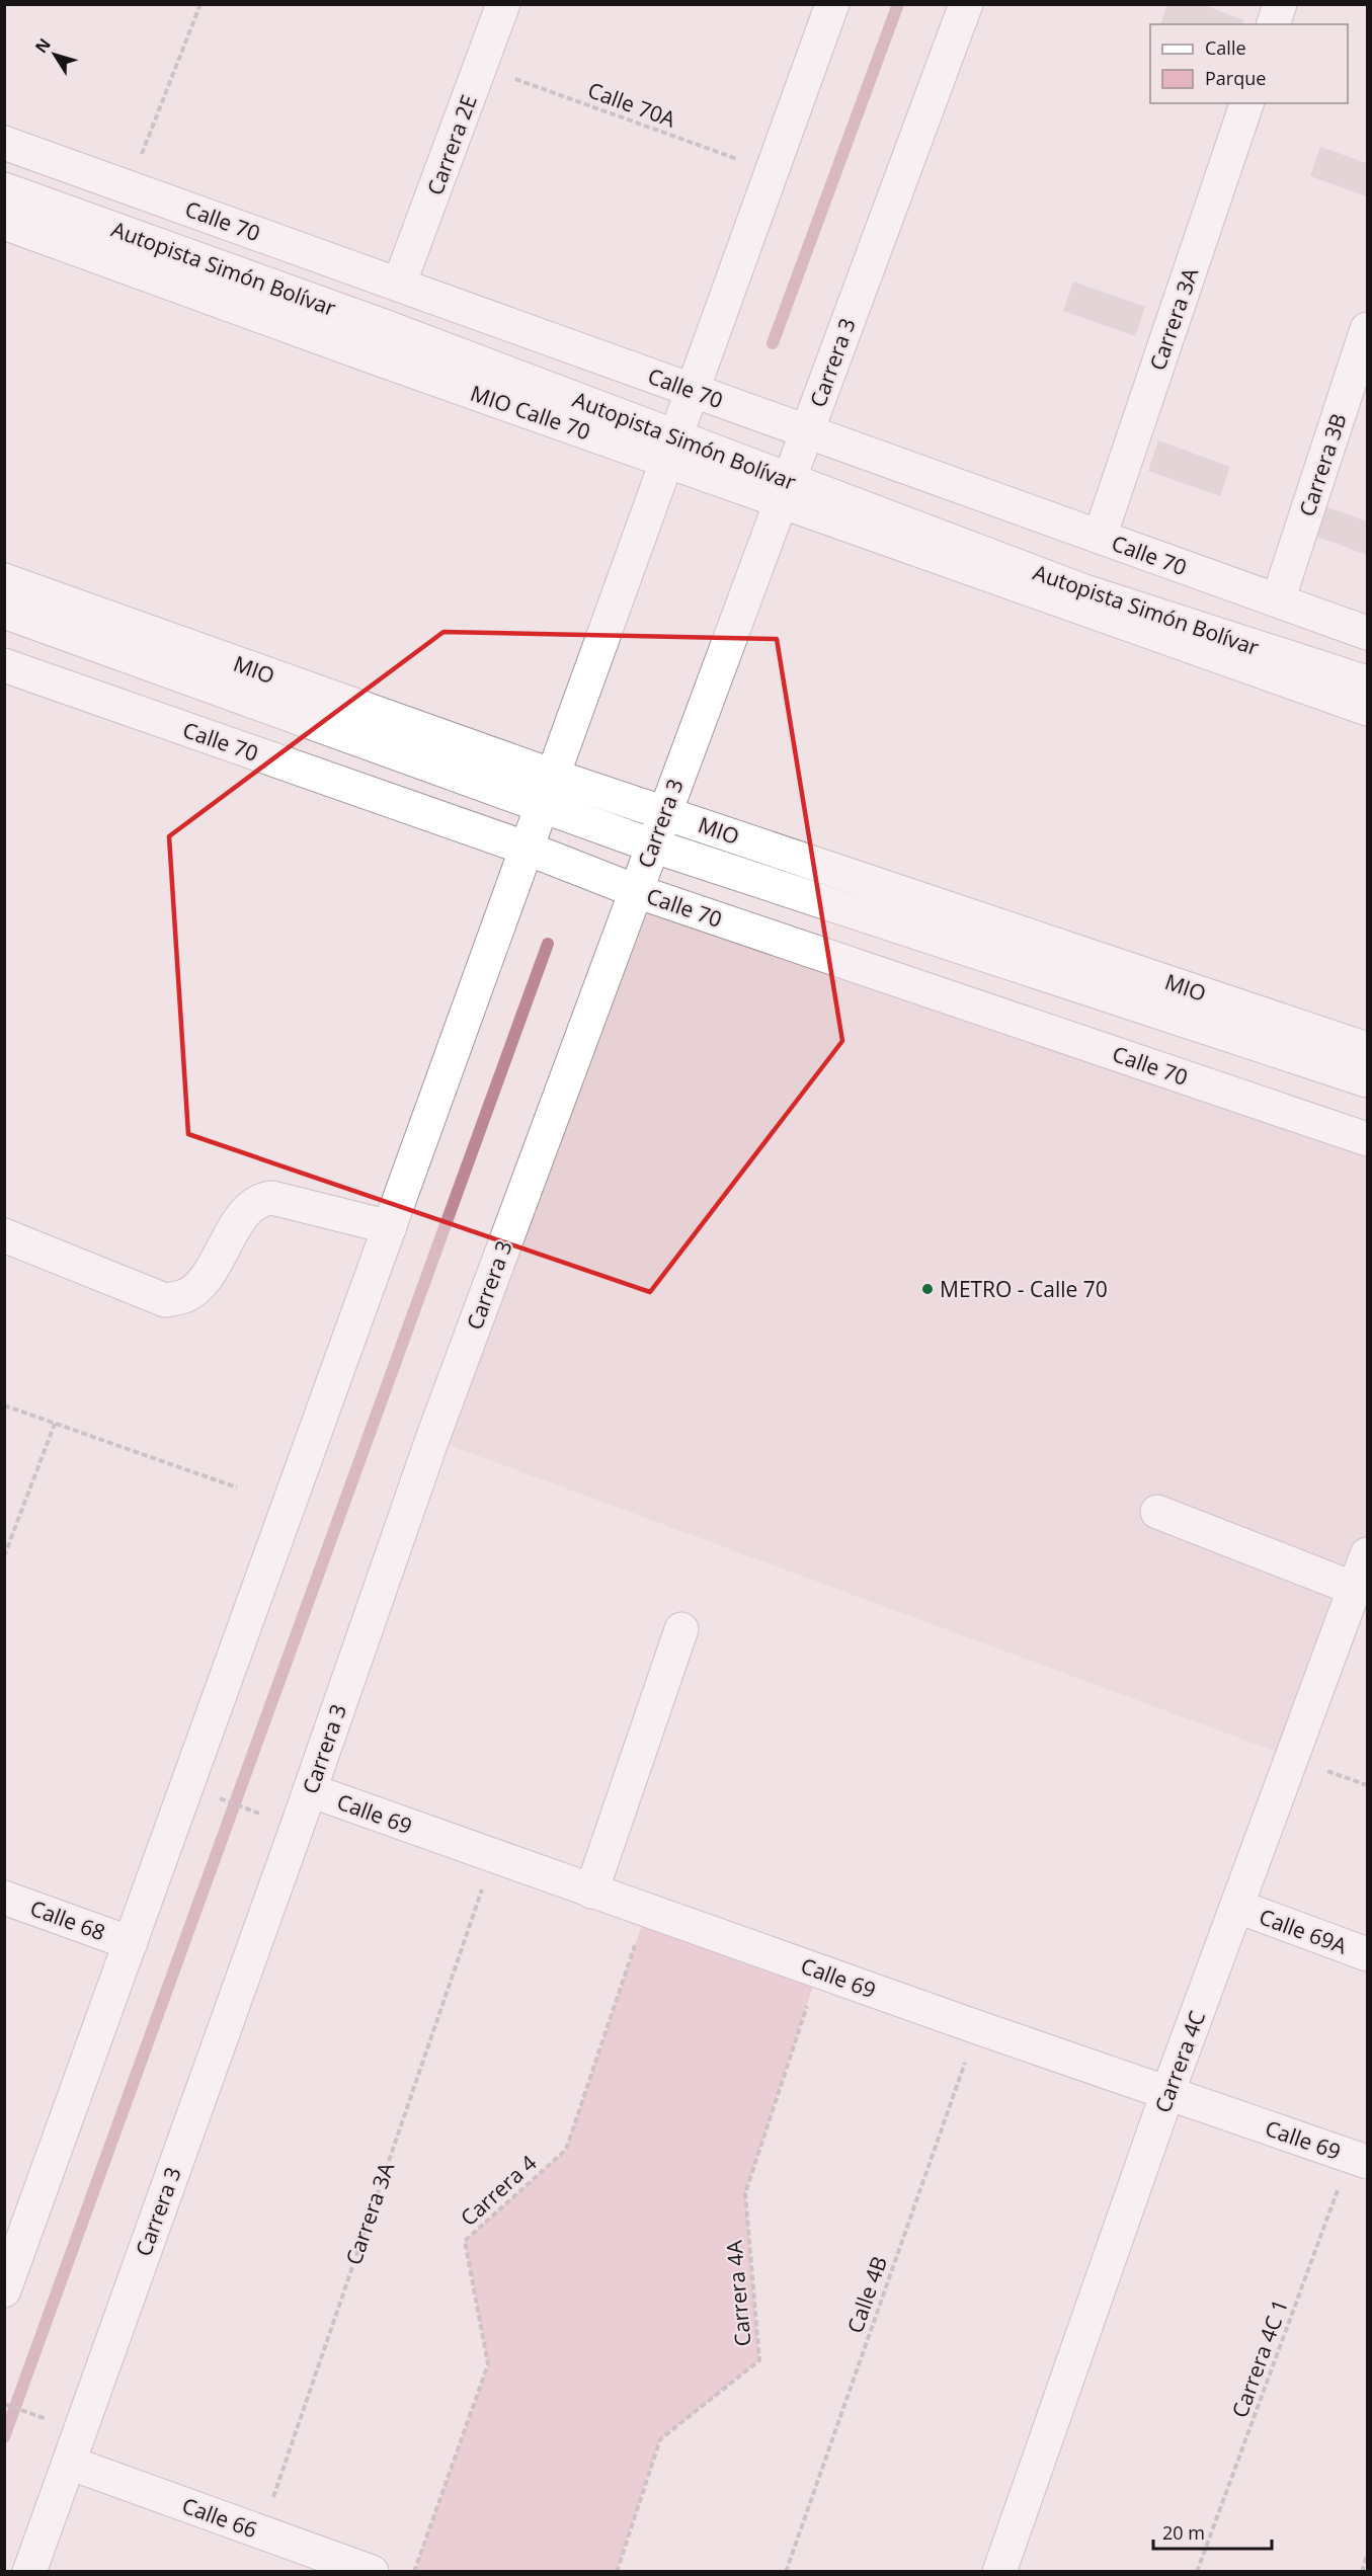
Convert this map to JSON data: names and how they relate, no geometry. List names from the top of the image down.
{
  "streets": {
    "main road": [
      "Carrera 2E",
      "Calle 70",
      "Autopista Simón Bolívar",
      "Carrera 3A",
      "Carrera 3",
      "MIO Calle 70",
      "Carrera 3B",
      "MIO",
      "Calle 69",
      "Calle 68",
      "Calle 69A",
      "Carrera 4C",
      "Calle 66"
    ],
    "path": [
      "Calle 70A",
      "Carrera 4",
      "Carrera 4A",
      "Calle 4B",
      "Carrera 4C 1"
    ]
  },
  "crossings": [
    ["Calle 70A", "Carrera 2E"],
    ["Carrera 2E", "Calle 70"],
    ["Calle 70", "Carrera 3A"],
    ["Calle 70", "Carrera 3"],
    ["Calle 70", "Carrera 3B"],
    ["Autopista Simón Bolívar", "Carrera 3"],
    ["Autopista Simón Bolívar", "MIO Calle 70"],
    ["Carrera 3A", "Calle 69"],
    ["Carrera 3A", "Calle 66"],
    ["Carrera 3", "MIO"],
    ["Carrera 3", "Calle 69"],
    ["Carrera 3", "Calle 66"],
    ["Calle 69", "Carrera 4C"],
    ["Calle 69", "Carrera 4"],
    ["Calle 69", "Carrera 4A"],
    ["Calle 69", "Calle 4B"],
    ["Calle 69", "Carrera 4C 1"],
    ["Calle 69A", "Carrera 4C"]
  ],
  "places": ["METRO - Calle 70"],
  "legend": ["Calle", "Parque"],
  "scale_bar": "20 m",
  "north": "top left"
}
